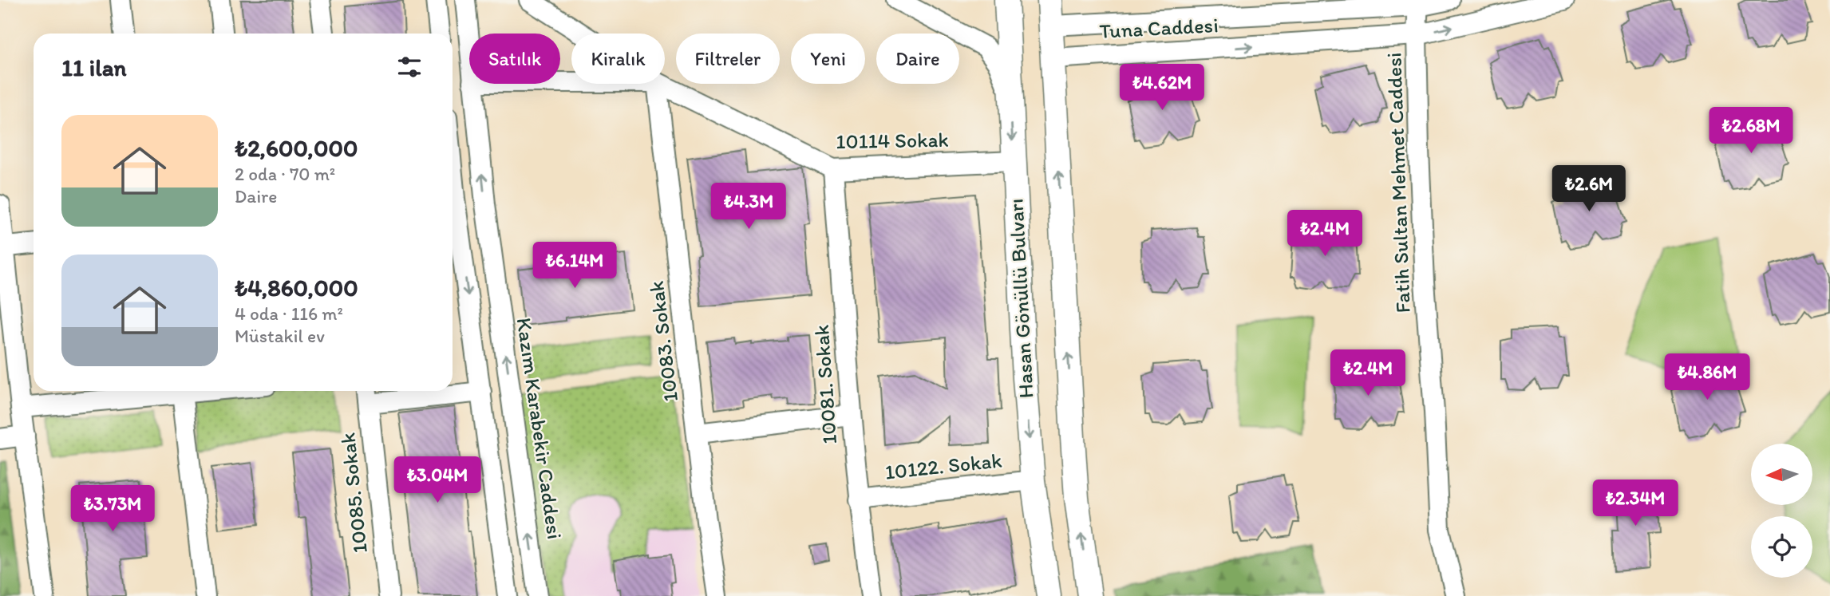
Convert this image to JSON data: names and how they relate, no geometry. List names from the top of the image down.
{
  "streets": {
    "main road": ["Hasan Gönüllü Bulvarı"],
    "street": [
      "Tuna Caddesi",
      "10114 Sokak",
      "Fatih Sultan Mehmet Caddesi",
      "10083. Sokak",
      "10081. Sokak",
      "Kazım Karabekir Caddesi",
      "10122. Sokak",
      "10085. Sokak"
    ]
  },
  "crossings": [
    ["Tuna Caddesi", "Fatih Sultan Mehmet Caddesi"],
    ["10114 Sokak", "Hasan Gönüllü Bulvarı"],
    ["10114 Sokak", "10081. Sokak"],
    ["Hasan Gönüllü Bulvarı", "10122. Sokak"],
    ["10081. Sokak", "10122. Sokak"]
  ],
  "north": "left",
  "page": {
    "chip": [
      "Satılık",
      "Kiralık",
      "Filtreler",
      "Yeni",
      "Daire"
    ],
    "heading": "11 ilan",
    "price": [
      "₺4.62M",
      "₺2.68M",
      "₺2.6M",
      "₺4.3M",
      "₺2.4M",
      "₺6.14M",
      "₺2.4M",
      "₺4.86M",
      "₺3.04M",
      "₺2.34M",
      "₺3.73M"
    ],
    "list": [
      {
        "name": "₺2,600,000",
        "note": "2 oda · 70 m² · Daire"
      },
      {
        "name": "₺4,860,000",
        "note": "4 oda · 116 m² · Müstakil ev"
      }
    ]
  }
}
